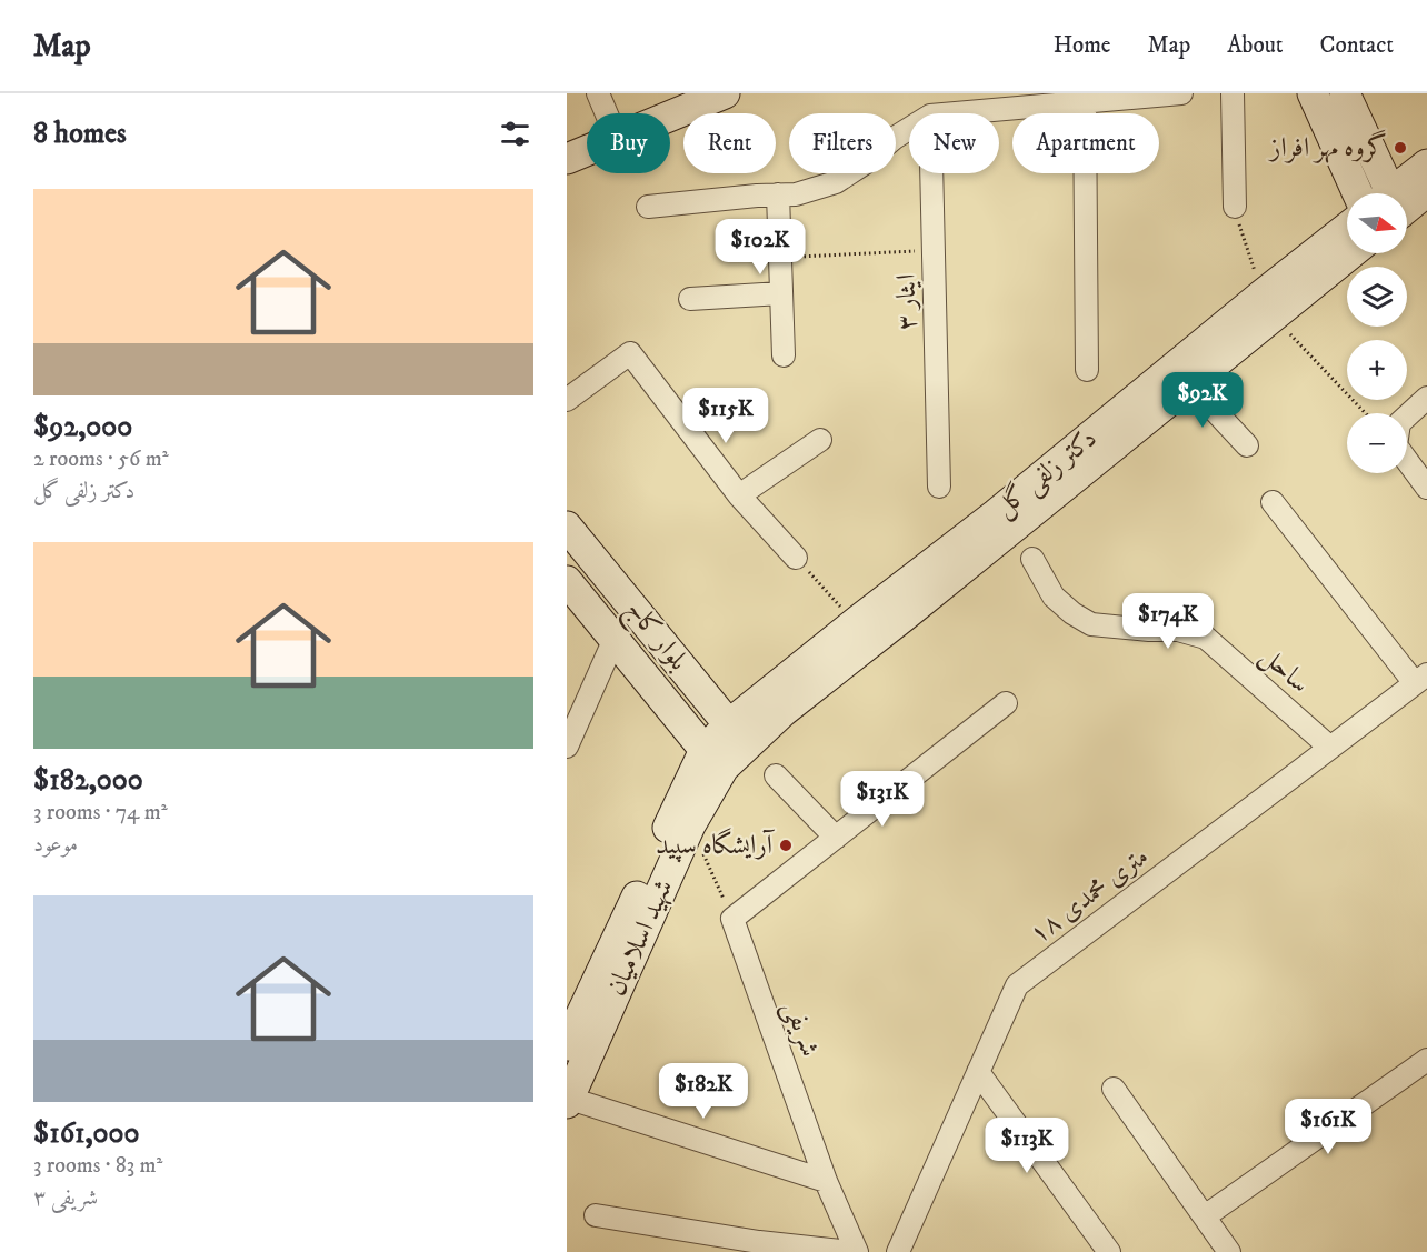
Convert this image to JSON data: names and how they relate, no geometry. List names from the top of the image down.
{
  "streets": {
    "main road": ["دکتر زلفی گل", "بلوار کاج", "شهید اسلامیان"],
    "street": [
      "ایثار ۳",
      "ساحل",
      "۱۸ متری محمدی",
      "شریفی"
    ]
  },
  "crossings": [
    ["دکتر زلفی گل", "بلوار کاج"],
    ["دکتر زلفی گل", "شهید اسلامیان"],
    ["بلوار کاج", "شهید اسلامیان"],
    ["ساحل", "۱۸ متری محمدی"]
  ],
  "places": ["گروه مهر افراز", "آرایشگاه سپید"],
  "north": "right",
  "page": {
    "header": "Map",
    "nav": [
      "Home",
      "Map",
      "About",
      "Contact"
    ],
    "heading": "8 homes",
    "chip": [
      "Buy",
      "Rent",
      "Filters",
      "New",
      "Apartment"
    ],
    "list": [
      {
        "name": "$92,000",
        "note": "2 rooms · 56 m² · دکتر زلفی گل"
      },
      {
        "name": "$182,000",
        "note": "3 rooms · 74 m² · موعود"
      },
      {
        "name": "$161,000",
        "note": "3 rooms · 83 m² · شریفی ۳"
      }
    ],
    "map_buttons": ["+", "−"],
    "price": [
      "$102K",
      "$92K",
      "$115K",
      "$174K",
      "$131K",
      "$182K",
      "$161K",
      "$113K"
    ]
  }
}
